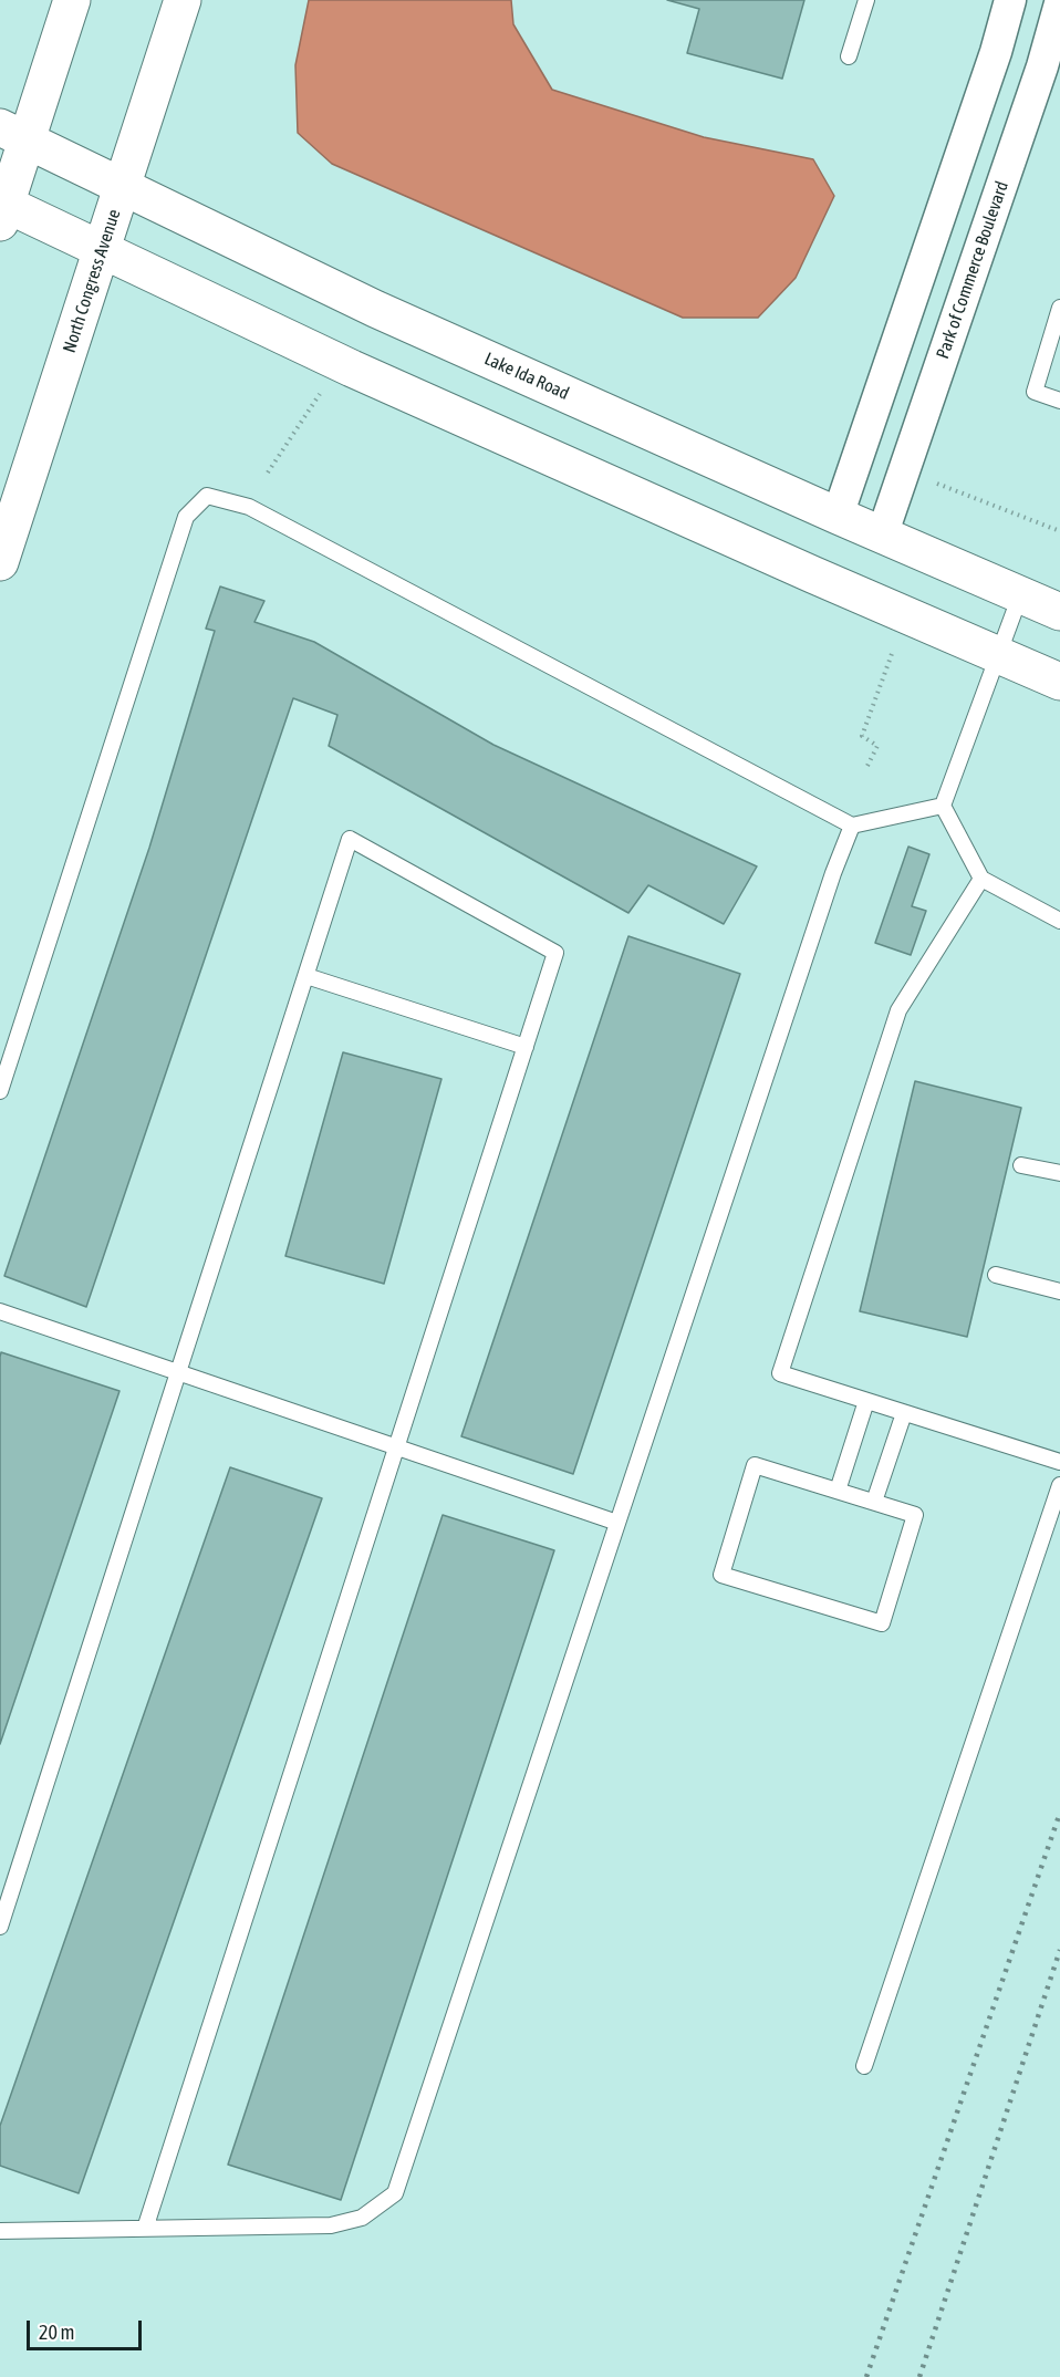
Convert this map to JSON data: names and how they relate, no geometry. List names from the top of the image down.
{
  "streets": {
    "street": ["Park of Commerce Boulevard", "North Congress Avenue", "Lake Ida Road"]
  },
  "crossings": [
    ["Park of Commerce Boulevard", "Lake Ida Road"],
    ["North Congress Avenue", "Lake Ida Road"]
  ],
  "scale_bar": "20 m"
}
